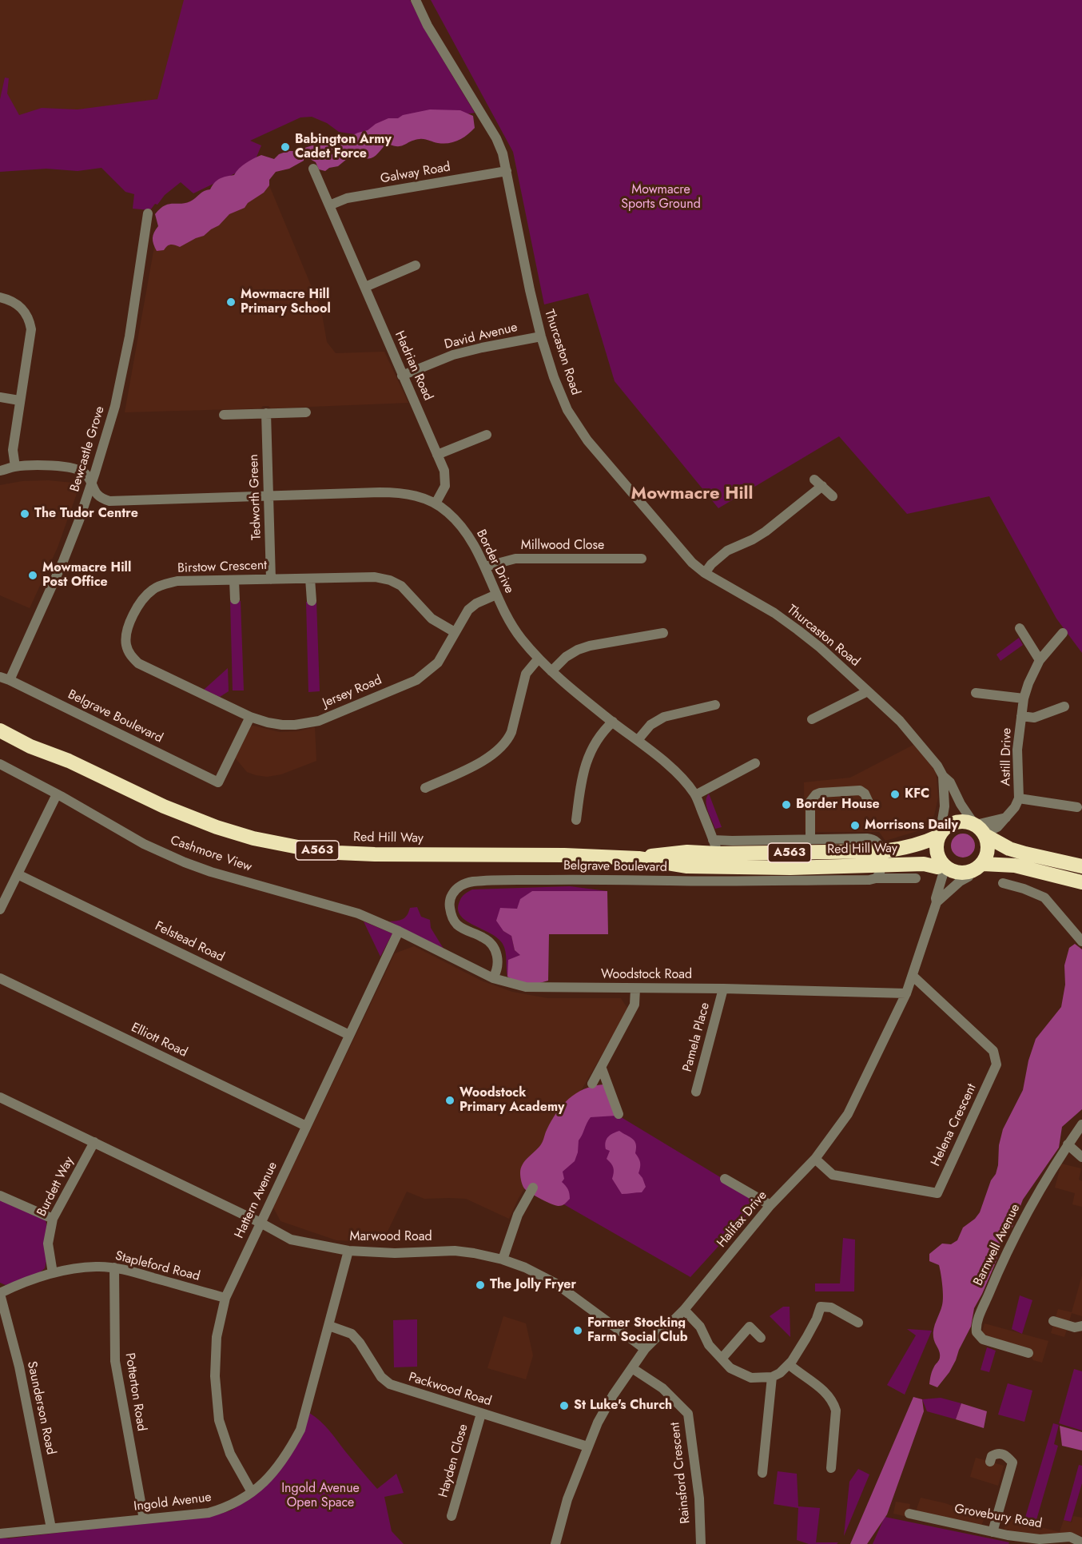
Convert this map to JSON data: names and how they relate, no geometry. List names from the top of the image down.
{
  "streets": {
    "highway": ["Red Hill Way", "A563"],
    "street": [
      "Galway Road",
      "David Avenue",
      "Thurcaston Road",
      "Hadrian Road",
      "Bewcastle Grove",
      "Tedworth Green",
      "Millwood Close",
      "Border Drive",
      "Birstow Crescent",
      "Jersey Road",
      "Belgrave Boulevard",
      "Astill Drive",
      "Cashmore View",
      "Felstead Road",
      "Woodstock Road",
      "Pamela Place",
      "Elliott Road",
      "Helena Crescent",
      "Burdett Way",
      "Hattern Avenue",
      "Halifax Drive",
      "Marwood Road",
      "Barnwell Avenue",
      "Stapleford Road",
      "Packwood Road",
      "Potterton Road",
      "Saunderson Road",
      "Hayden Close",
      "Rainsford Crescent",
      "Ingold Avenue",
      "Grovebury Road"
    ]
  },
  "crossings": [
    ["Galway Road", "Thurcaston Road"],
    ["Galway Road", "Hadrian Road"],
    ["David Avenue", "Thurcaston Road"],
    ["David Avenue", "Hadrian Road"],
    ["Hadrian Road", "Border Drive"],
    ["Bewcastle Grove", "Border Drive"],
    ["Bewcastle Grove", "Belgrave Boulevard"],
    ["Tedworth Green", "Border Drive"],
    ["Tedworth Green", "Birstow Crescent"],
    ["Millwood Close", "Border Drive"],
    ["Border Drive", "Jersey Road"],
    ["Border Drive", "Red Hill Way"],
    ["Birstow Crescent", "Jersey Road"],
    ["Birstow Crescent", "Belgrave Boulevard"],
    ["Jersey Road", "Belgrave Boulevard"],
    ["Belgrave Boulevard", "Red Hill Way"],
    ["Belgrave Boulevard", "Woodstock Road"],
    ["Astill Drive", "Red Hill Way"],
    ["Astill Drive", "Halifax Drive"],
    ["Red Hill Way", "Halifax Drive"],
    ["Cashmore View", "Woodstock Road"],
    ["Cashmore View", "Hattern Avenue"],
    ["Felstead Road", "Hattern Avenue"],
    ["Woodstock Road", "Pamela Place"],
    ["Woodstock Road", "Hattern Avenue"],
    ["Woodstock Road", "Halifax Drive"],
    ["Elliott Road", "Hattern Avenue"],
    ["Helena Crescent", "Halifax Drive"],
    ["Burdett Way", "Marwood Road"],
    ["Burdett Way", "Stapleford Road"],
    ["Hattern Avenue", "Marwood Road"],
    ["Hattern Avenue", "Stapleford Road"],
    ["Hattern Avenue", "Ingold Avenue"],
    ["Halifax Drive", "Marwood Road"],
    ["Halifax Drive", "Packwood Road"],
    ["Halifax Drive", "Rainsford Crescent"],
    ["Marwood Road", "Ingold Avenue"],
    ["Stapleford Road", "Potterton Road"],
    ["Stapleford Road", "Saunderson Road"],
    ["Packwood Road", "Hayden Close"],
    ["Packwood Road", "Ingold Avenue"],
    ["Potterton Road", "Ingold Avenue"],
    ["Saunderson Road", "Ingold Avenue"]
  ],
  "districts": ["Mowmacre Hill"],
  "parks": ["Mowmacre Sports Ground", "Ingold Avenue Open Space"],
  "places": [
    "Babington Army Cadet Force",
    "Mowmacre Hill Primary School",
    "The Tudor Centre",
    "Mowmacre Hill Post Office",
    "KFC",
    "Border House",
    "Morrisons Daily",
    "Woodstock Primary Academy",
    "The Jolly Fryer",
    "Former Stocking Farm Social Club",
    "St Luke's Church"
  ]
}
